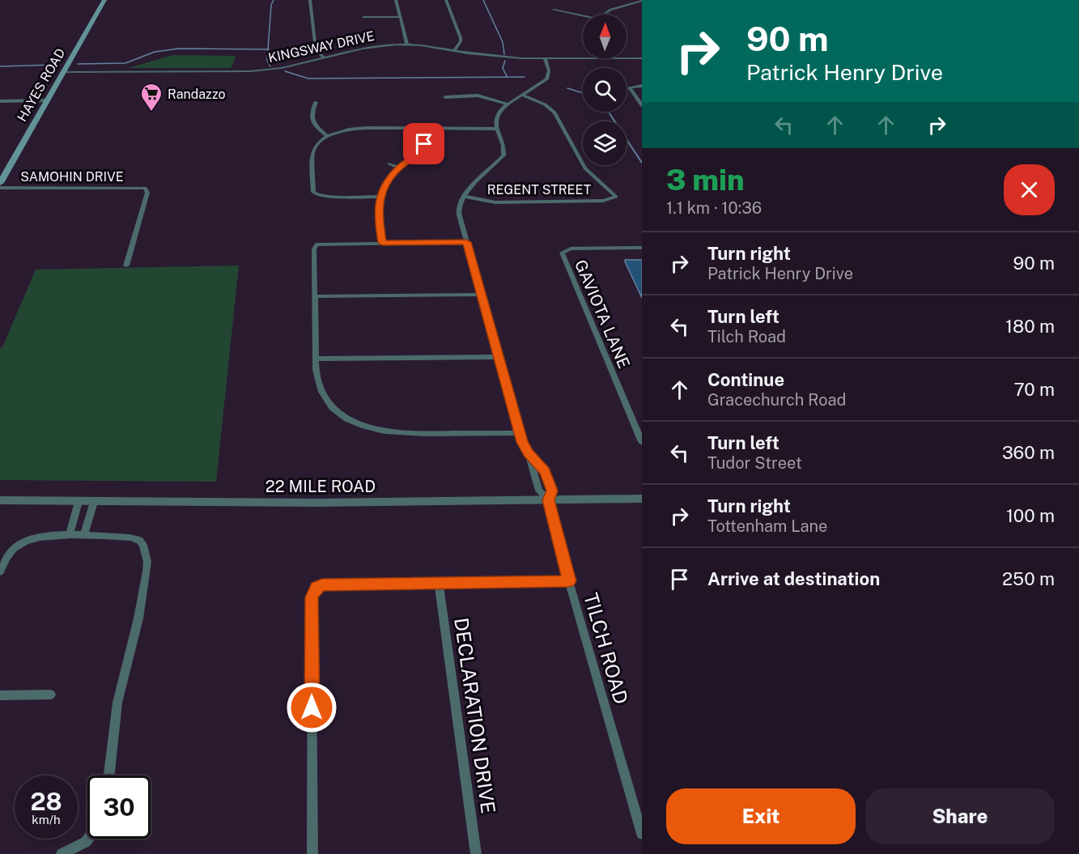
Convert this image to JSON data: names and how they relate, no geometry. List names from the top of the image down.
{
  "streets": {
    "main road": ["HAYES ROAD"],
    "street": [
      "KINGSWAY DRIVE",
      "SAMOHIN DRIVE",
      "REGENT STREET",
      "GAVIOTA LANE",
      "22 MILE ROAD",
      "TILCH ROAD",
      "DECLARATION DRIVE"
    ]
  },
  "crossings": [
    ["KINGSWAY DRIVE", "HAYES ROAD"],
    ["22 MILE ROAD", "TILCH ROAD"]
  ],
  "places": {
    "supermarket": ["Randazzo"]
  },
  "north": "top",
  "page": {
    "turn": ["90 m", "Patrick Henry Drive"],
    "heading": ["3 min", "1.1 km · 10:36"],
    "list": [
      {
        "name": "Turn right",
        "note": "Patrick Henry Drive",
        "value": "90 m"
      },
      {
        "name": "Turn left",
        "note": "Tilch Road",
        "value": "180 m"
      },
      {
        "name": "Continue",
        "note": "Gracechurch Road",
        "value": "70 m"
      },
      {
        "name": "Turn left",
        "note": "Tudor Street",
        "value": "360 m"
      },
      {
        "name": "Turn right",
        "note": "Tottenham Lane",
        "value": "100 m"
      },
      {
        "name": "Arrive at destination",
        "value": "250 m"
      }
    ],
    "speed": "28 km/h",
    "limit": "30",
    "buttons": ["Exit", "Share"]
  }
}
